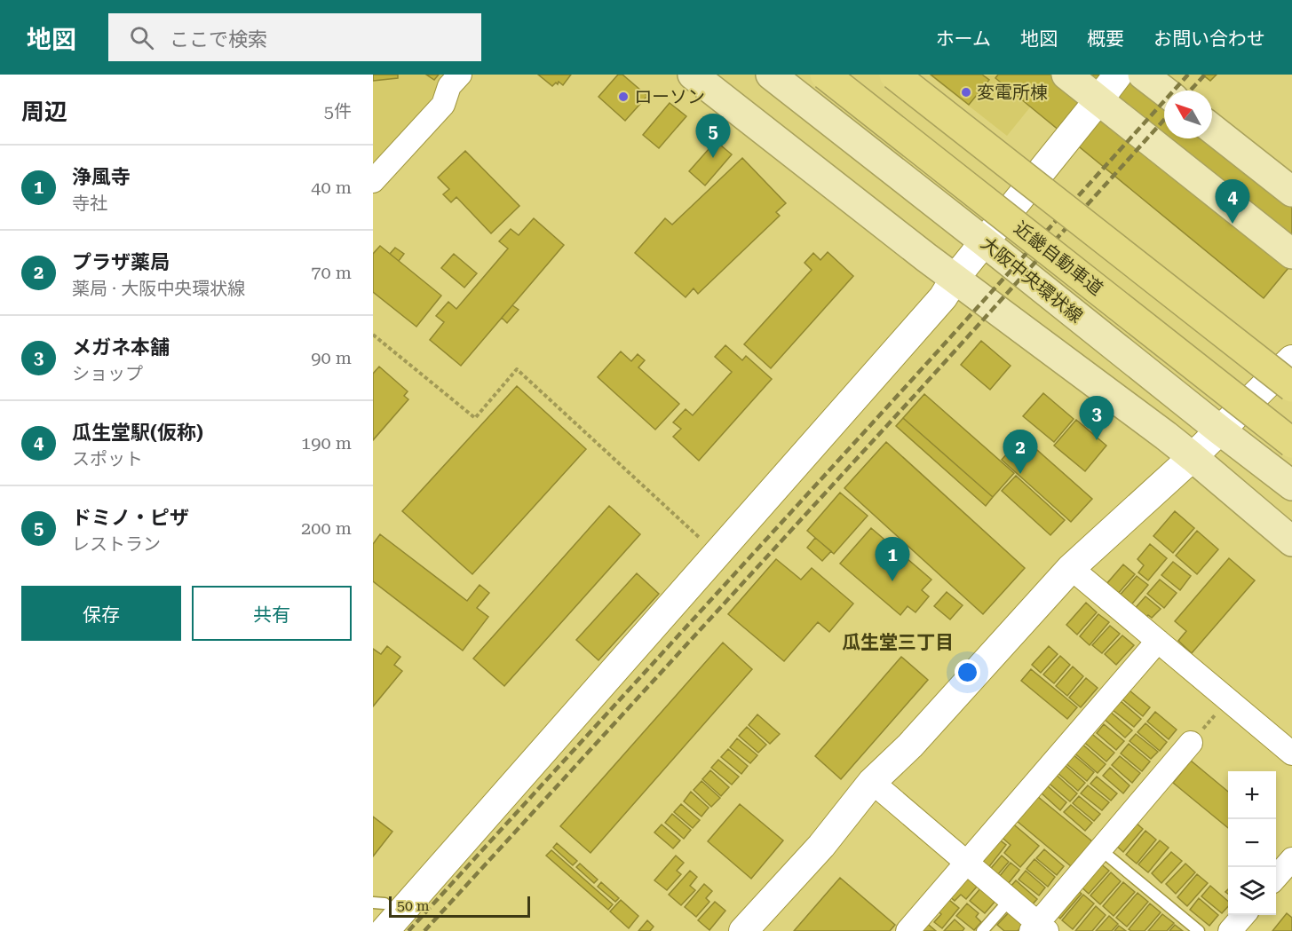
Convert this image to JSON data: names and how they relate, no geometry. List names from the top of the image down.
{
  "streets": {
    "highway": ["近畿自動車道"],
    "main road": ["大阪中央環状線"]
  },
  "districts": ["瓜生堂三丁目"],
  "places": ["変電所棟", "ローソン"],
  "scale_bar": "50 m",
  "north": "top left",
  "page": {
    "header": "地図",
    "search": "ここで検索",
    "nav": [
      "ホーム",
      "地図",
      "概要",
      "お問い合わせ"
    ],
    "heading": ["周辺", "5件"],
    "pins": [
      "5",
      "4",
      "3",
      "2",
      "1"
    ],
    "list": [
      {
        "mark": "1",
        "name": "浄風寺",
        "note": "寺社",
        "value": "40 m"
      },
      {
        "mark": "2",
        "name": "プラザ薬局",
        "note": "薬局 · 大阪中央環状線",
        "value": "70 m"
      },
      {
        "mark": "3",
        "name": "メガネ本舗",
        "note": "ショップ",
        "value": "90 m"
      },
      {
        "mark": "4",
        "name": "瓜生堂駅(仮称)",
        "note": "スポット",
        "value": "190 m"
      },
      {
        "mark": "5",
        "name": "ドミノ・ピザ",
        "note": "レストラン",
        "value": "200 m"
      }
    ],
    "buttons": ["保存", "共有"],
    "map_buttons": ["+", "−"],
    "scale": "50 m"
  }
}
